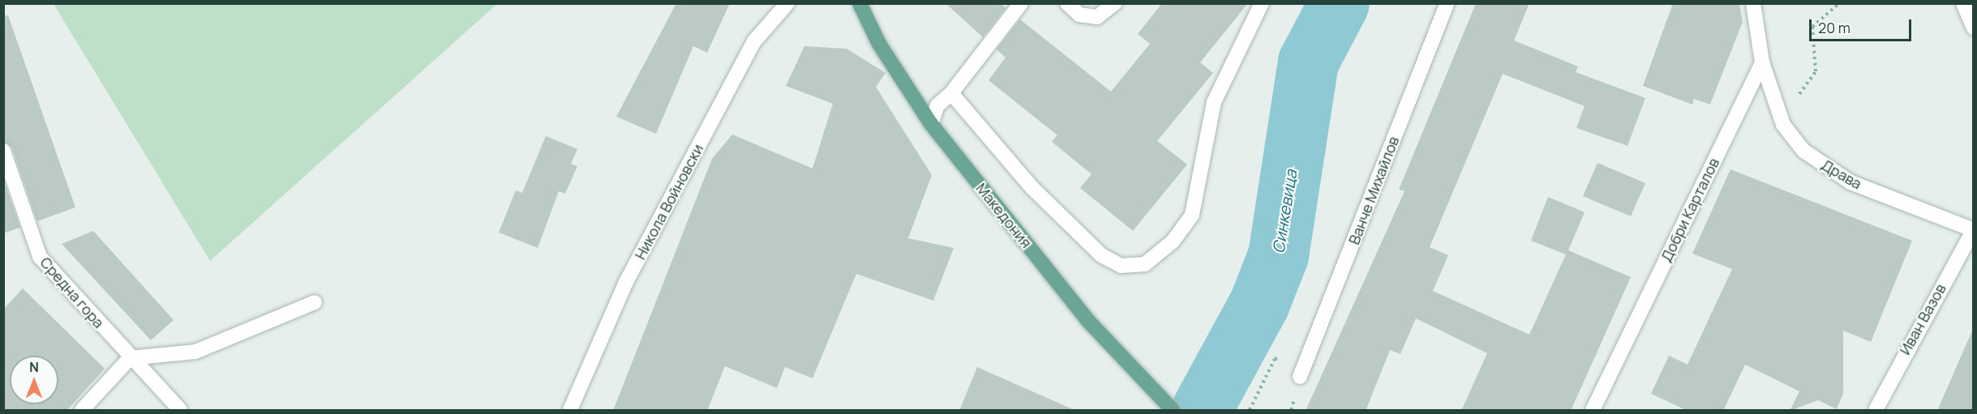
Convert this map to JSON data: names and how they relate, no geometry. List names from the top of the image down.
{
  "streets": {
    "main road": ["Македония"],
    "street": [
      "Драва",
      "Ванче Михайлов",
      "Никола Войновски",
      "Добри Карталов",
      "Средна гора",
      "Иван Вазов"
    ]
  },
  "crossings": [
    ["Драва", "Добри Карталов"],
    ["Драва", "Иван Вазов"]
  ],
  "water": ["Синкевица"],
  "scale_bar": "20 m",
  "north": "top"
}
